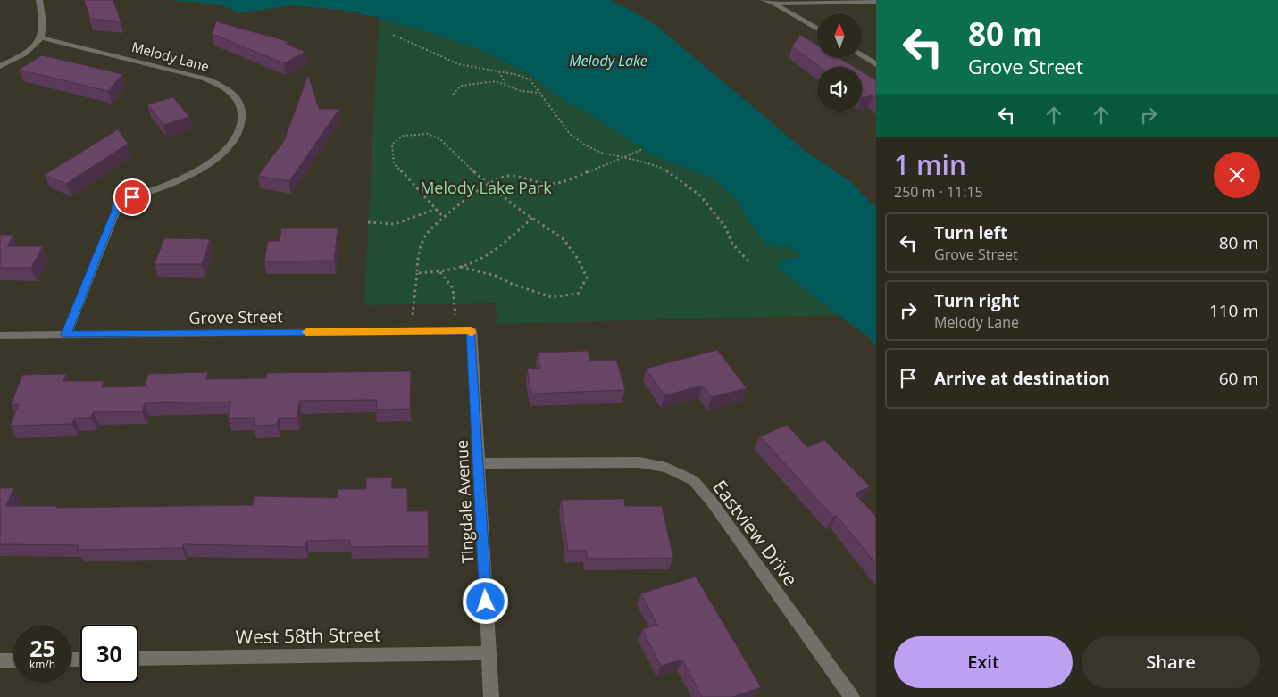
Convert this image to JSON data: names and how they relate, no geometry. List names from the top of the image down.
{
  "streets": {
    "street": [
      "Melody Lane",
      "Grove Street",
      "Tingdale Avenue",
      "Eastview Drive",
      "West 58th Street"
    ]
  },
  "crossings": [
    ["Melody Lane", "Grove Street"],
    ["Grove Street", "Tingdale Avenue"],
    ["Tingdale Avenue", "Eastview Drive"],
    ["Tingdale Avenue", "West 58th Street"]
  ],
  "water": ["Melody Lake"],
  "parks": ["Melody Lake Park"],
  "north": "top",
  "page": {
    "turn": ["80 m", "Grove Street"],
    "heading": ["1 min", "250 m · 11:15"],
    "list": [
      {
        "name": "Turn left",
        "note": "Grove Street",
        "value": "80 m"
      },
      {
        "name": "Turn right",
        "note": "Melody Lane",
        "value": "110 m"
      },
      {
        "name": "Arrive at destination",
        "value": "60 m"
      }
    ],
    "speed": "25 km/h",
    "limit": "30",
    "buttons": ["Exit", "Share"]
  }
}
